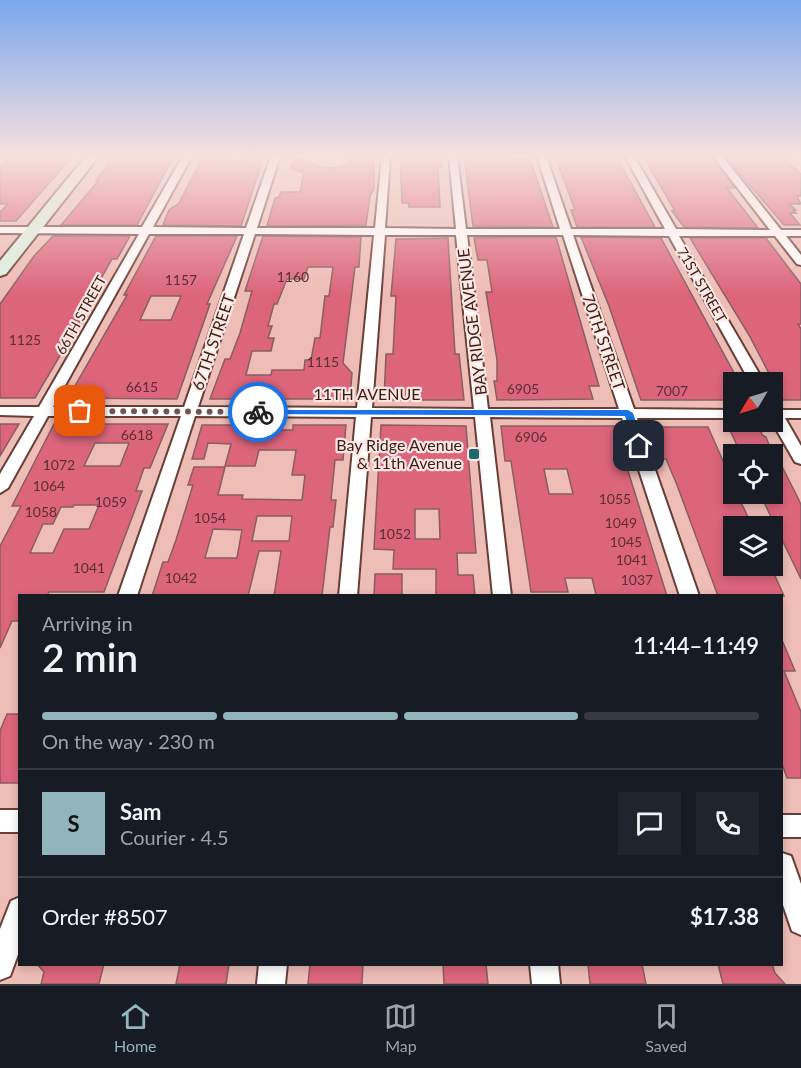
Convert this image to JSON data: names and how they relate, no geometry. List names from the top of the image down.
{
  "streets": {
    "street": [
      "71ST STREET",
      "66TH STREET",
      "BAY RIDGE AVENUE",
      "67TH STREET",
      "70TH STREET",
      "11TH AVENUE"
    ]
  },
  "crossings": [
    ["66TH STREET", "11TH AVENUE"],
    ["BAY RIDGE AVENUE", "11TH AVENUE"],
    ["67TH STREET", "11TH AVENUE"],
    ["70TH STREET", "11TH AVENUE"]
  ],
  "places": {
    "transit": ["Bay Ridge Avenue & 11th Avenue"]
  },
  "house_numbers": [
    "1160",
    "1157",
    "1125",
    "1115",
    "6615",
    "6905",
    "7007",
    "6618",
    "6906",
    "1072",
    "1064",
    "1055",
    "1059",
    "1058",
    "1054",
    "1049",
    "1052",
    "1045",
    "1041",
    "1041",
    "1042",
    "1037"
  ],
  "north": "bottom left",
  "page": {
    "heading": ["2 min", "Arriving in", "11:44–11:49"],
    "panel": [
      "Sam",
      "Courier · 4.5",
      "Order #8507",
      "$17.38"
    ],
    "bar": "On the way · 230 m",
    "round": "S",
    "tabs": ["Home", "Map", "Saved"]
  }
}
